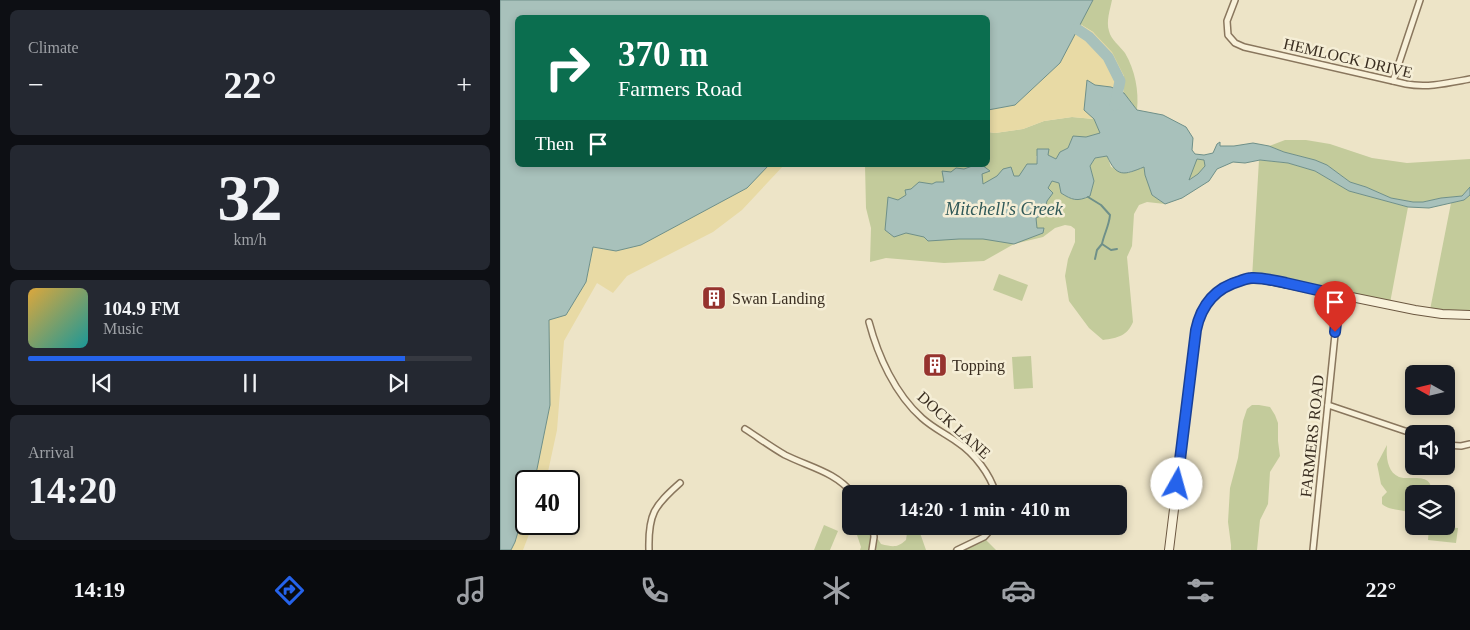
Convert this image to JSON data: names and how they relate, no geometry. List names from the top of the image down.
{
  "streets": {
    "street": ["HEMLOCK DRIVE", "DOCK LANE", "FARMERS ROAD"]
  },
  "water": ["Mitchell's Creek"],
  "places": {
    "building": ["Swan Landing", "Topping"]
  },
  "north": "left",
  "page": {
    "tile": [
      "Climate",
      ["32", "km/h"],
      ["Arrival", "14:20"]
    ],
    "turn": ["370 m", "Farmers Road"],
    "heat": ["−", "22°", "+"],
    "then": "Then",
    "song": ["104.9 FM", "Music"],
    "limit": "40",
    "trip": "14:20 · 1 min · 410 m",
    "tabs": ["14:19", "22°"]
  }
}
